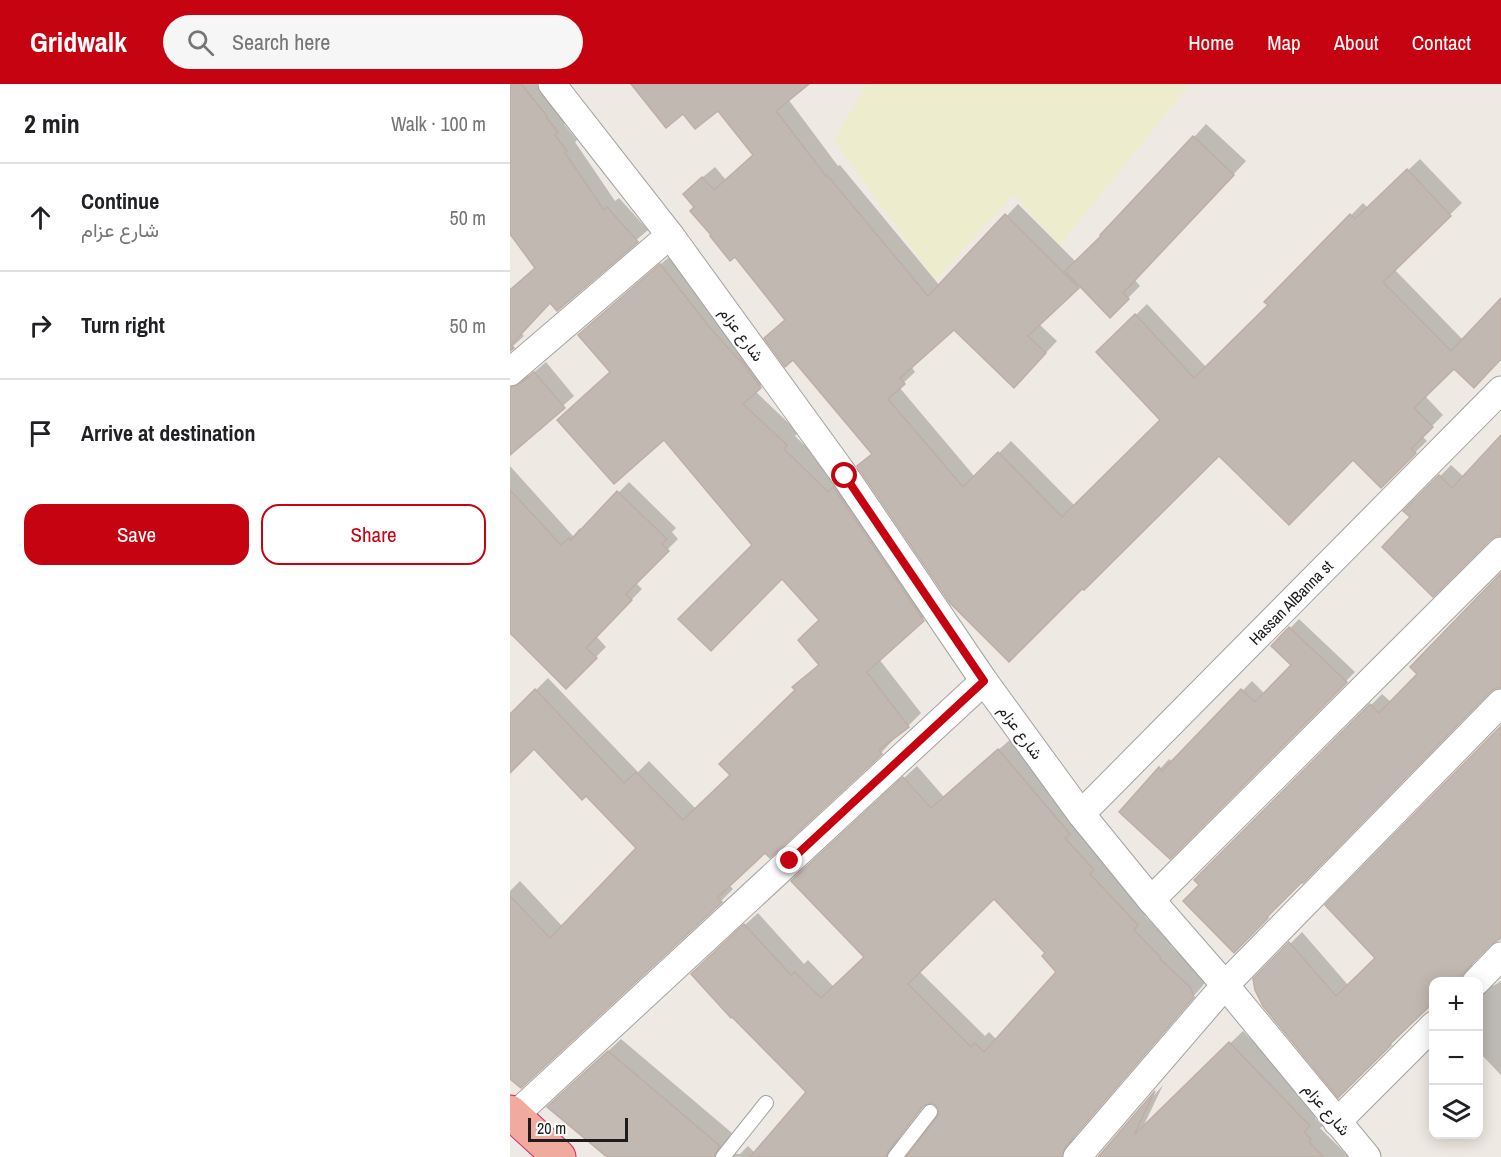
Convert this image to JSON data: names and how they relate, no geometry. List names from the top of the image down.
{
  "streets": {
    "street": ["شارع عزام", "Hassan AlBanna st"]
  },
  "crossings": [
    ["شارع عزام", "Hassan AlBanna st"]
  ],
  "scale_bar": "20 m",
  "page": {
    "header": "Gridwalk",
    "search": "Search here",
    "nav": [
      "Home",
      "Map",
      "About",
      "Contact"
    ],
    "heading": ["2 min", "Walk · 100 m"],
    "list": [
      ["Continue", "شارع عزام", "50 m"],
      ["Turn right", "50 m"],
      "Arrive at destination"
    ],
    "buttons": ["Save", "Share"],
    "map_buttons": ["+", "−"],
    "scale": "20 m"
  }
}
